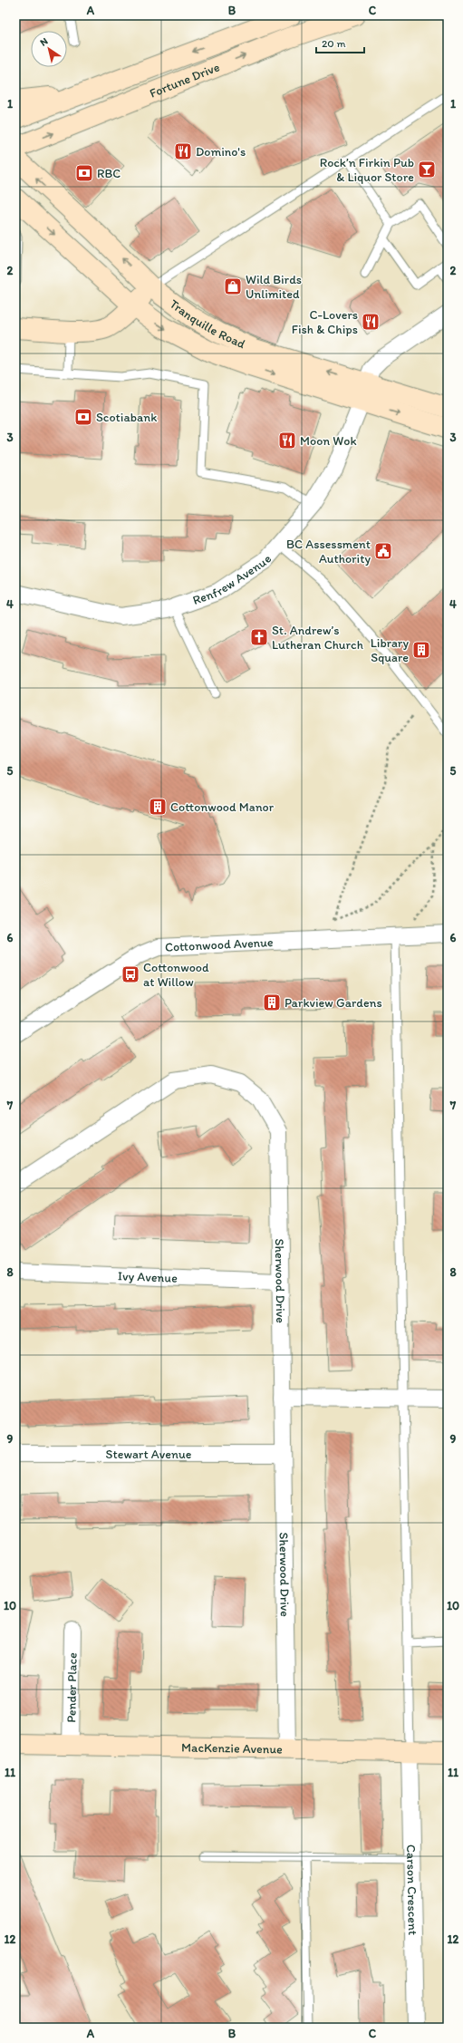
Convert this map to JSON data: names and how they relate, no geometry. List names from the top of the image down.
{
  "streets": {
    "main road": ["Fortune Drive", "Tranquille Road", "MacKenzie Avenue"],
    "street": [
      "Renfrew Avenue",
      "Cottonwood Avenue",
      "Ivy Avenue",
      "Sherwood Drive",
      "Stewart Avenue",
      "Pender Place",
      "Carson Crescent"
    ]
  },
  "crossings": [
    ["Tranquille Road", "Renfrew Avenue"],
    ["Ivy Avenue", "Sherwood Drive"],
    ["Sherwood Drive", "Stewart Avenue"],
    ["Sherwood Drive", "MacKenzie Avenue"],
    ["Pender Place", "MacKenzie Avenue"],
    ["MacKenzie Avenue", "Carson Crescent"]
  ],
  "places": {
    "restaurant": ["Domino's", "C-Lovers Fish & Chips", "Moon Wok"],
    "bar": ["Rock’n Firkin Pub & Liquor Store"],
    "bank": ["RBC", "Scotiabank"],
    "shop": ["Wild Birds Unlimited"],
    "public building": ["BC Assessment Authority"],
    "church": ["St. Andrew’s Lutheran Church"],
    "building": ["Library Square", "Cottonwood Manor", "Parkview Gardens"],
    "bus stop": ["Cottonwood at Willow"]
  },
  "scale_bar": "20 m",
  "north": "top left",
  "grid": {
    "columns": ["A", "B", "C"],
    "rows": [
      "1",
      "2",
      "3",
      "4",
      "5",
      "6",
      "7",
      "8",
      "9",
      "10",
      "11",
      "12"
    ]
  }
}
